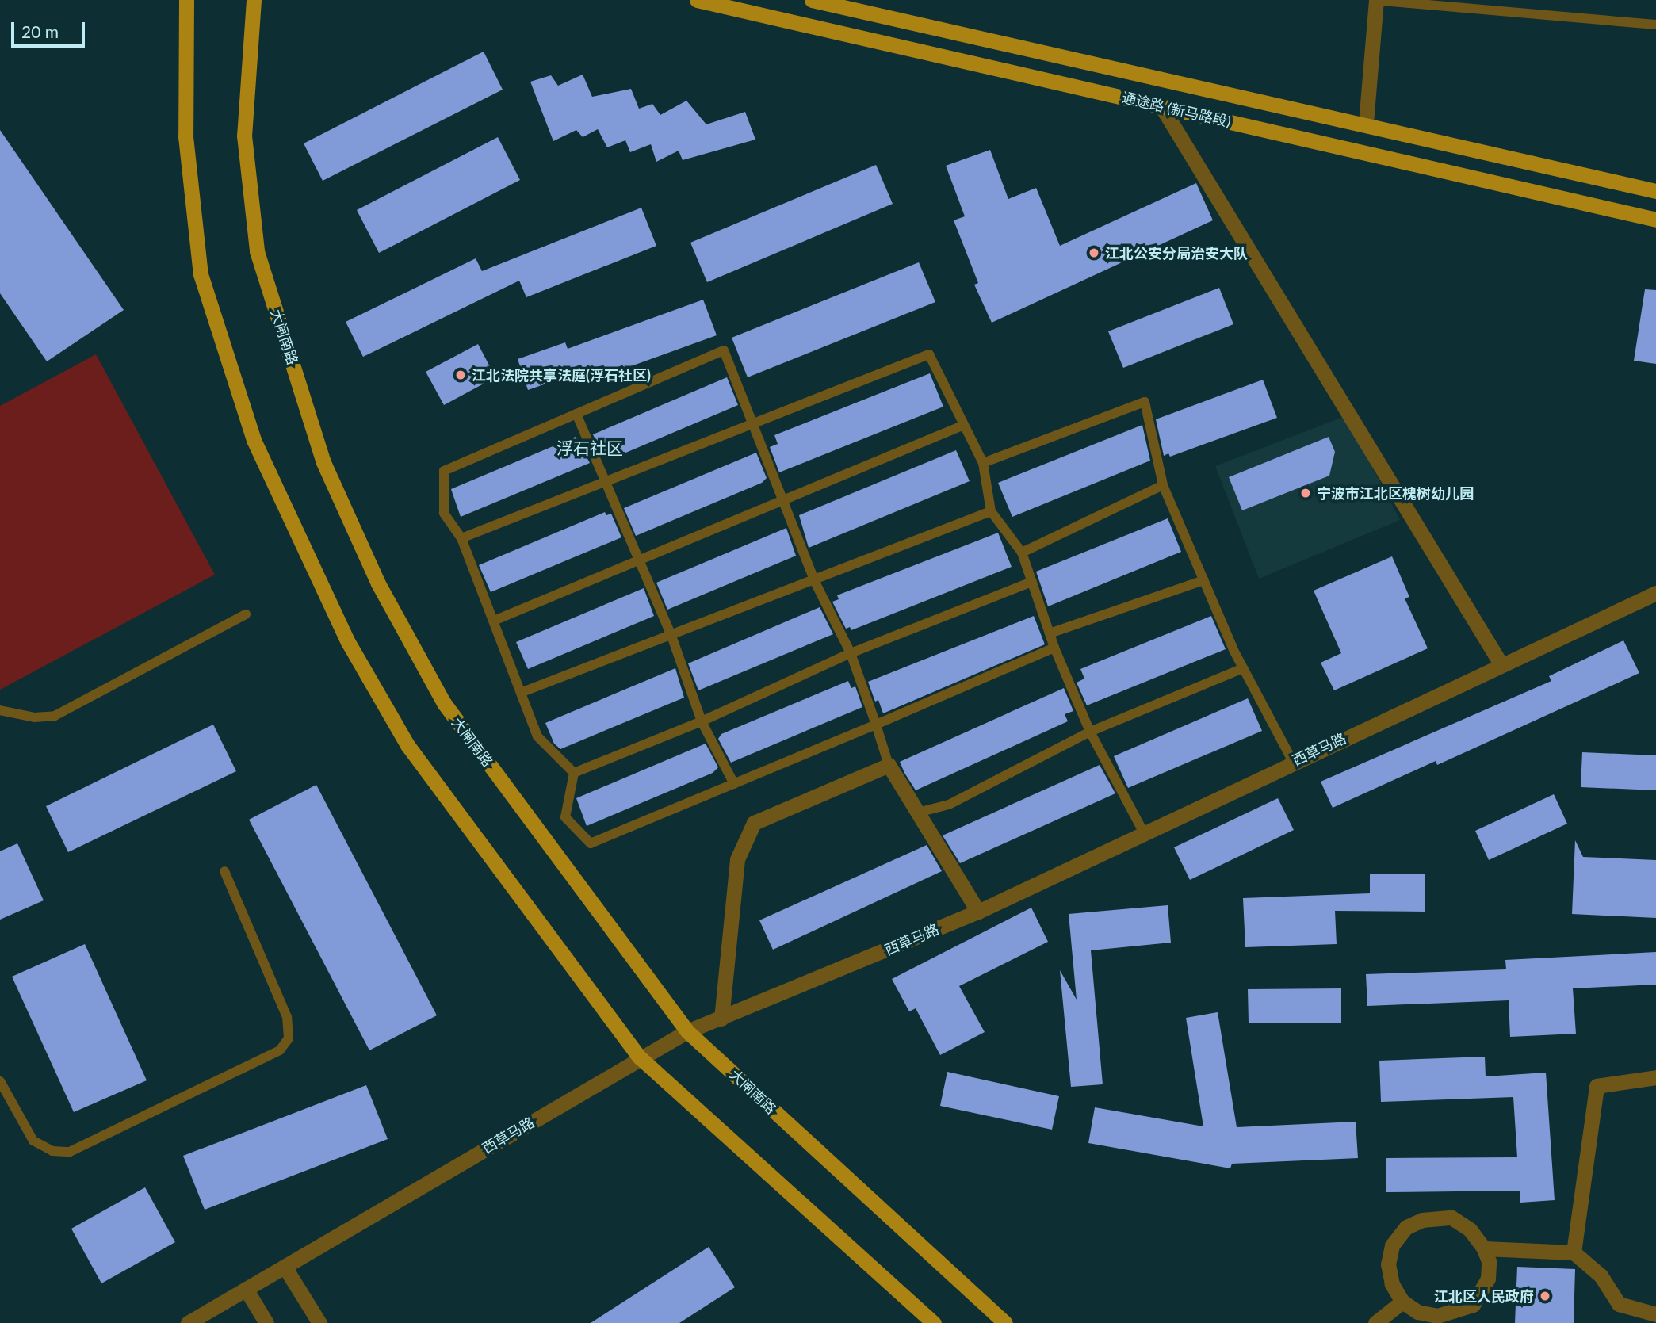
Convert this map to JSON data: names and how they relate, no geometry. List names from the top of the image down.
{
  "streets": {
    "main road": ["通途路 (新马路段)", "大闸南路"],
    "street": ["西草马路"]
  },
  "crossings": [
    ["大闸南路", "西草马路"]
  ],
  "districts": ["浮石社区"],
  "places": [
    "江北公安分局治安大队",
    "江北法院共享法庭(浮石社区)",
    "宁波市江北区槐树幼儿园",
    "江北区人民政府"
  ],
  "scale_bar": "20 m"
}
